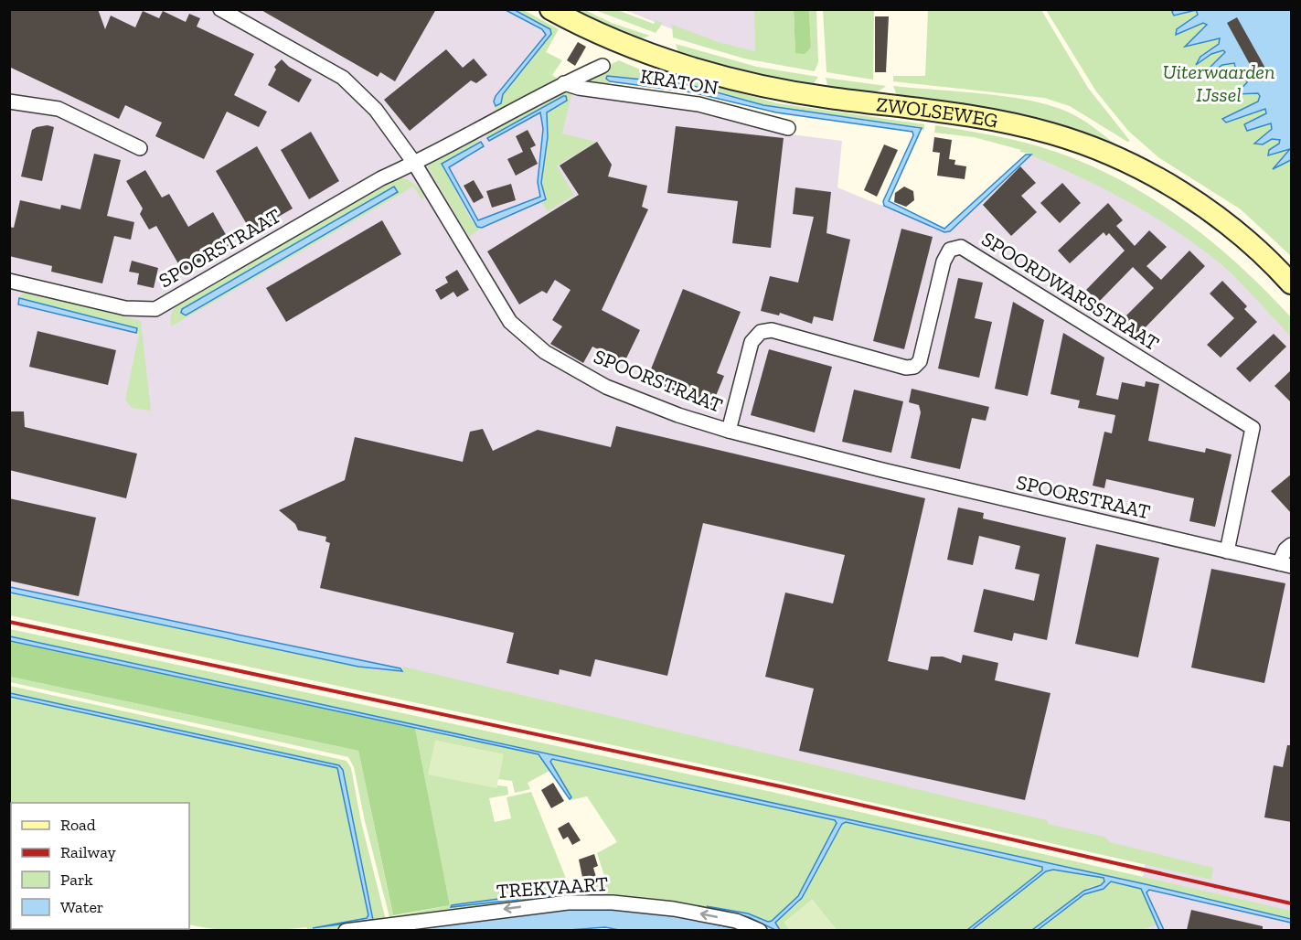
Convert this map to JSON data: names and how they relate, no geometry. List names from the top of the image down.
{
  "streets": {
    "main road": ["ZWOLSEWEG"],
    "street": [
      "KRATON",
      "SPOORSTRAAT",
      "SPOORDWARSSTRAAT",
      "TREKVAART"
    ]
  },
  "crossings": [
    ["SPOORSTRAAT", "SPOORDWARSSTRAAT"]
  ],
  "one_way": ["TREKVAART"],
  "parks": ["Uiterwaarden IJssel"],
  "legend": [
    "Road",
    "Railway",
    "Park",
    "Water"
  ]
}
